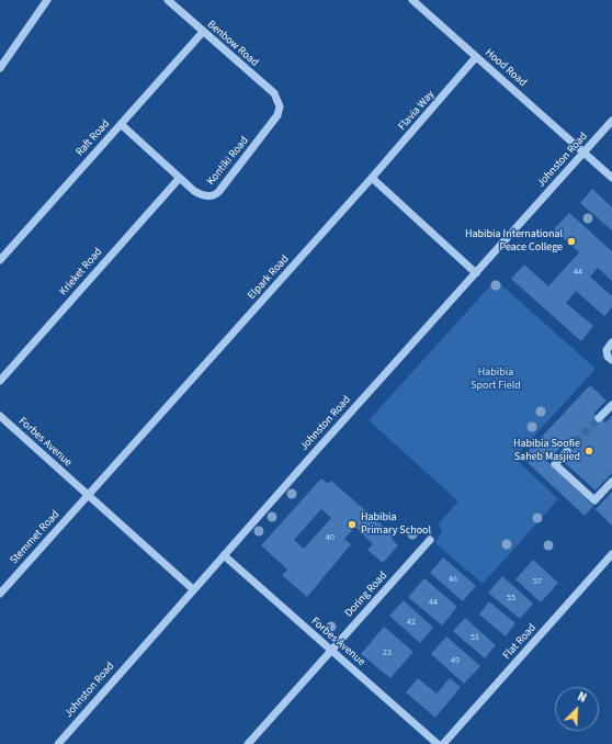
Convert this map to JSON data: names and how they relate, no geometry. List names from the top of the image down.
{
  "streets": {
    "street": [
      "Benbow Road",
      "Hood Road",
      "Flavia Way",
      "Raft Road",
      "Johnston Road",
      "Kontiki Road",
      "Krieket Road",
      "Elpark Road",
      "Forbes Avenue",
      "Stemmet Road",
      "Doring Road",
      "Flat Road"
    ]
  },
  "crossings": [
    ["Benbow Road", "Raft Road"],
    ["Benbow Road", "Kontiki Road"],
    ["Hood Road", "Flavia Way"],
    ["Hood Road", "Johnston Road"],
    ["Flavia Way", "Elpark Road"],
    ["Raft Road", "Kontiki Road"],
    ["Johnston Road", "Forbes Avenue"],
    ["Kontiki Road", "Krieket Road"],
    ["Elpark Road", "Forbes Avenue"],
    ["Elpark Road", "Stemmet Road"],
    ["Forbes Avenue", "Stemmet Road"],
    ["Forbes Avenue", "Doring Road"]
  ],
  "parks": ["Habibia Sport Field"],
  "places": ["Habibia International Peace College", "Habibia Soofie Saheb Masjied", "Habibia Primary School"],
  "house_numbers": [
    "44",
    "40",
    "46",
    "57",
    "55",
    "44",
    "42",
    "51",
    "23",
    "49"
  ],
  "north": "top right"
}
